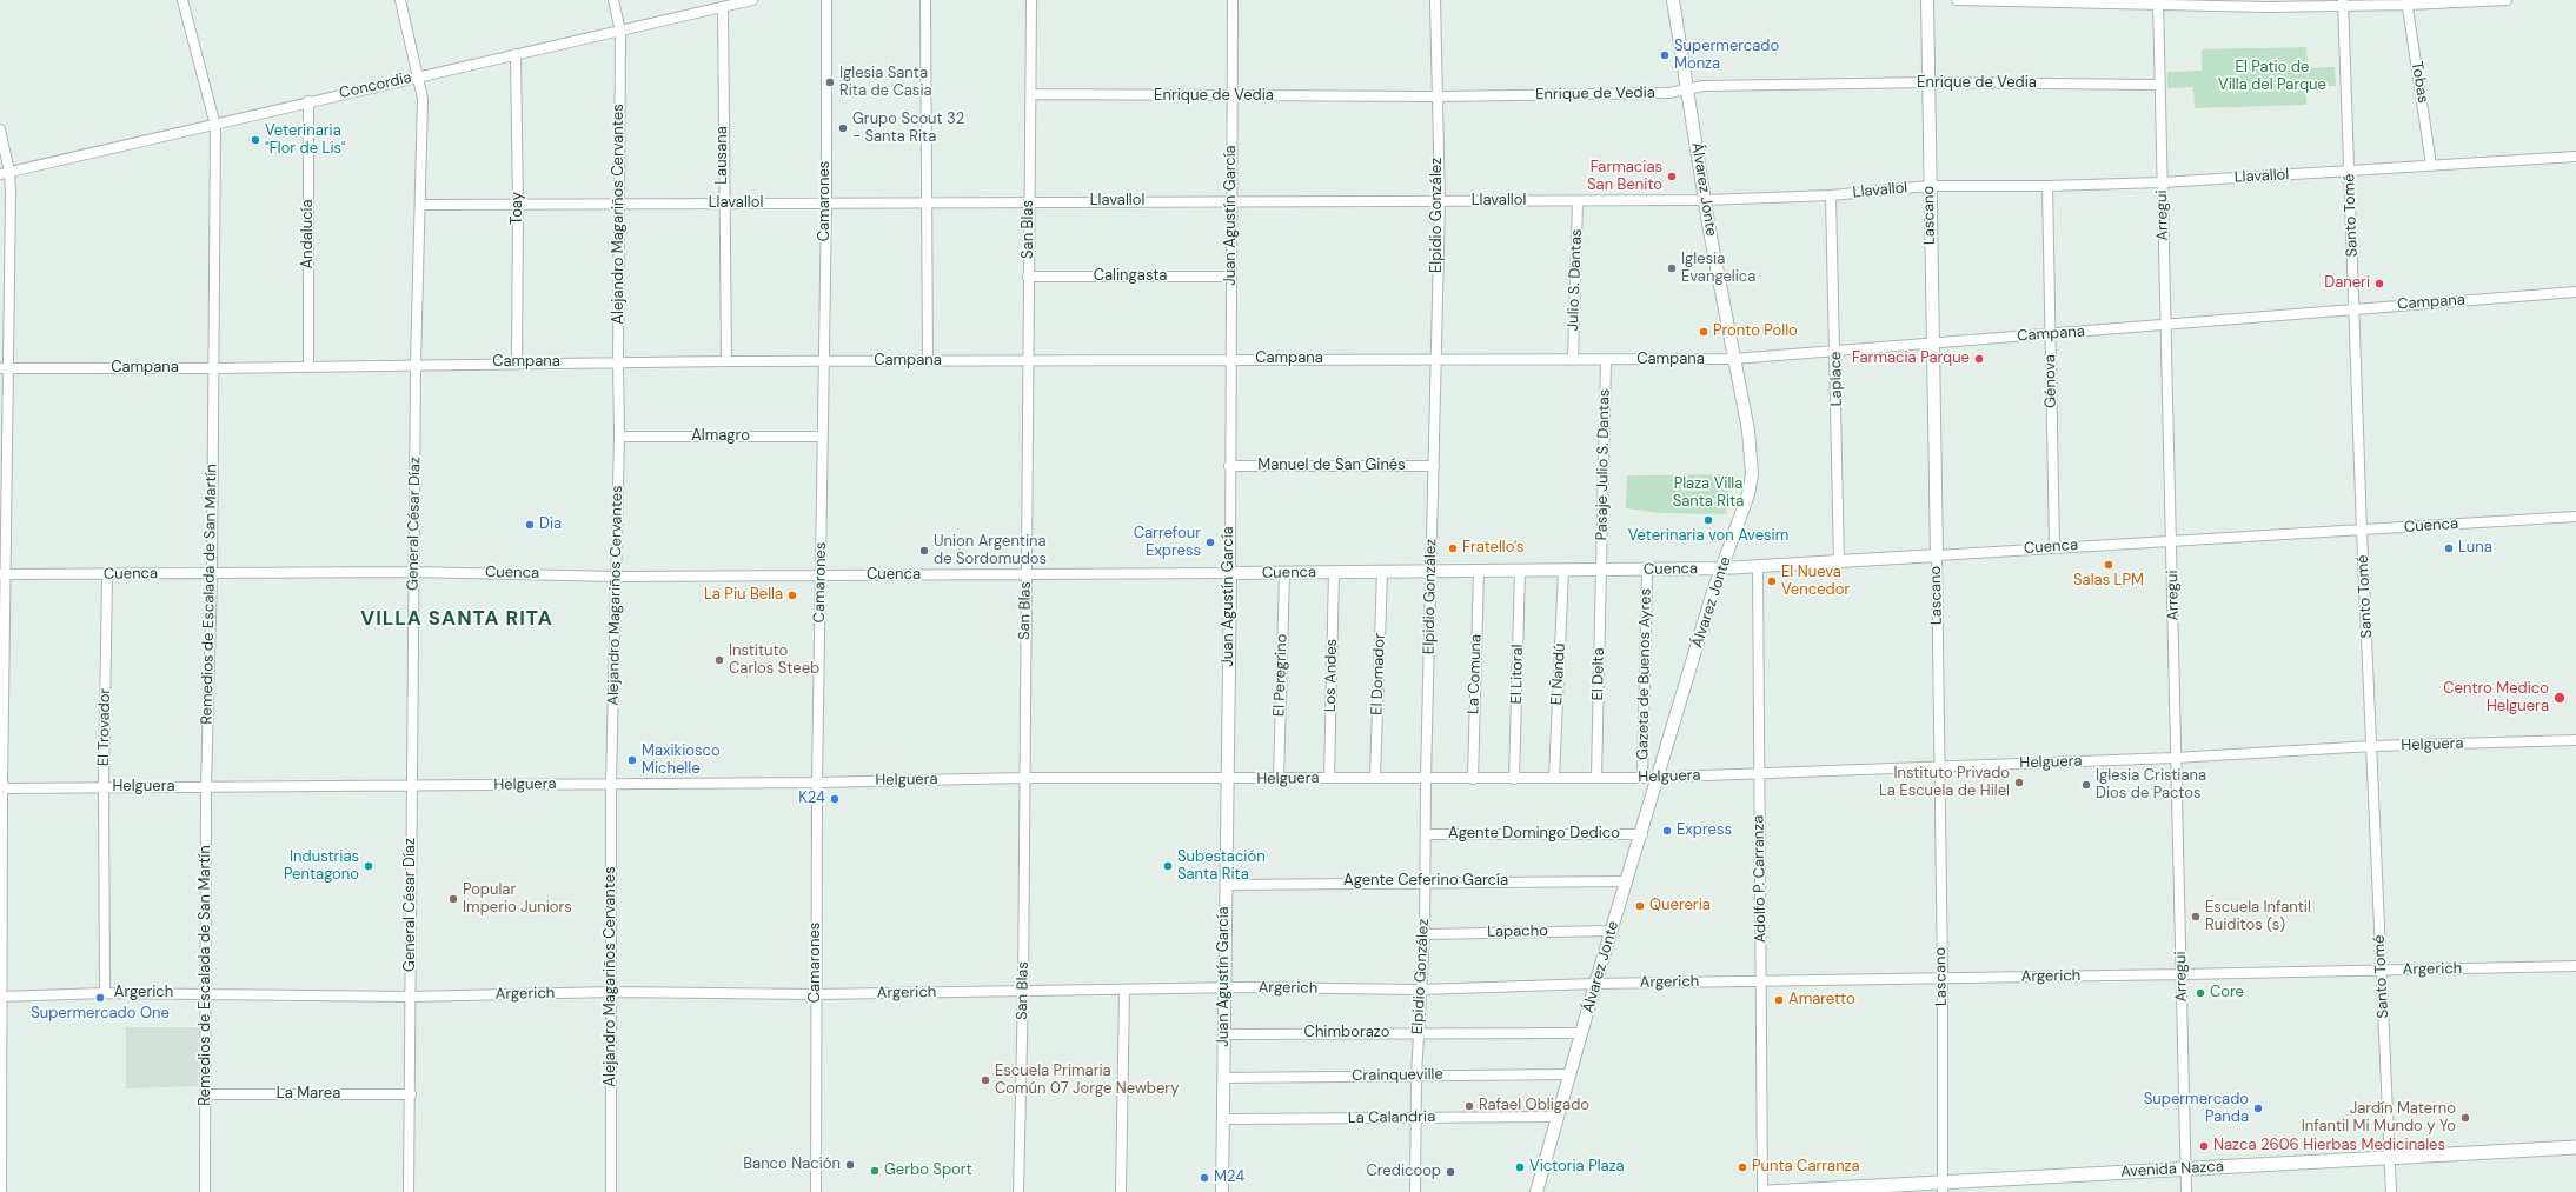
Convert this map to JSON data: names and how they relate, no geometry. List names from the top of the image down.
{
  "streets": {
    "main road": ["Avenida Nazca"],
    "street": [
      "Tobas",
      "Enrique de Vedia",
      "Concordia",
      "Lausana",
      "Llavallol",
      "Álvarez Jonte",
      "Camarones",
      "Toay",
      "Alejandro Magariños Cervantes",
      "Juan Agustín García",
      "Elpidio González",
      "Lascano",
      "Arregui",
      "Santo Tomé",
      "San Blas",
      "Andalucía",
      "Calingasta",
      "Julio S. Dantas",
      "Campana",
      "Laplace",
      "Génova",
      "Almagro",
      "Pasaje Julio S. Dantas",
      "Manuel de San Ginés",
      "General César Díaz",
      "Cuenca",
      "Remedios de Escalada de San Martín",
      "El Domador",
      "La Comuna",
      "El Litoral",
      "El Ñandú",
      "El Delta",
      "Gazeta de Buenos Ayres",
      "El Peregrino",
      "Los Andes",
      "El Trovador",
      "Helguera",
      "Agente Domingo Dedico",
      "Adolfo P. Carranza",
      "Agente Ceferino García",
      "Lapacho",
      "Argerich",
      "Chimborazo",
      "Crainqueville",
      "La Marea",
      "La Calandria"
    ]
  },
  "crossings": [
    ["Tobas", "Llavallol"],
    ["Enrique de Vedia", "Álvarez Jonte"],
    ["Enrique de Vedia", "Juan Agustín García"],
    ["Enrique de Vedia", "Elpidio González"],
    ["Enrique de Vedia", "Lascano"],
    ["Enrique de Vedia", "Arregui"],
    ["Enrique de Vedia", "San Blas"],
    ["Concordia", "Lausana"],
    ["Concordia", "Toay"],
    ["Concordia", "Alejandro Magariños Cervantes"],
    ["Concordia", "Andalucía"],
    ["Concordia", "General César Díaz"],
    ["Concordia", "Remedios de Escalada de San Martín"],
    ["Lausana", "Llavallol"],
    ["Lausana", "Campana"],
    ["Llavallol", "Álvarez Jonte"],
    ["Llavallol", "Camarones"],
    ["Llavallol", "Toay"],
    ["Llavallol", "Alejandro Magariños Cervantes"],
    ["Llavallol", "Juan Agustín García"],
    ["Llavallol", "Elpidio González"],
    ["Llavallol", "Lascano"],
    ["Llavallol", "Arregui"],
    ["Llavallol", "Santo Tomé"],
    ["Llavallol", "San Blas"],
    ["Llavallol", "Julio S. Dantas"],
    ["Llavallol", "Laplace"],
    ["Llavallol", "Génova"],
    ["Llavallol", "General César Díaz"],
    ["Álvarez Jonte", "Campana"],
    ["Álvarez Jonte", "Cuenca"],
    ["Álvarez Jonte", "Helguera"],
    ["Álvarez Jonte", "Agente Domingo Dedico"],
    ["Álvarez Jonte", "Agente Ceferino García"],
    ["Álvarez Jonte", "Lapacho"],
    ["Álvarez Jonte", "Argerich"],
    ["Álvarez Jonte", "Chimborazo"],
    ["Álvarez Jonte", "Crainqueville"],
    ["Álvarez Jonte", "La Calandria"],
    ["Camarones", "Campana"],
    ["Camarones", "Almagro"],
    ["Camarones", "Cuenca"],
    ["Camarones", "Helguera"],
    ["Camarones", "Argerich"],
    ["Toay", "Campana"],
    ["Alejandro Magariños Cervantes", "Campana"],
    ["Alejandro Magariños Cervantes", "Almagro"],
    ["Alejandro Magariños Cervantes", "Cuenca"],
    ["Alejandro Magariños Cervantes", "Helguera"],
    ["Alejandro Magariños Cervantes", "Argerich"],
    ["Juan Agustín García", "Calingasta"],
    ["Juan Agustín García", "Campana"],
    ["Juan Agustín García", "Manuel de San Ginés"],
    ["Juan Agustín García", "Cuenca"],
    ["Juan Agustín García", "Helguera"],
    ["Juan Agustín García", "Agente Ceferino García"],
    ["Juan Agustín García", "Argerich"],
    ["Juan Agustín García", "Chimborazo"],
    ["Juan Agustín García", "Crainqueville"],
    ["Juan Agustín García", "La Calandria"],
    ["Elpidio González", "Campana"],
    ["Elpidio González", "Manuel de San Ginés"],
    ["Elpidio González", "Cuenca"],
    ["Elpidio González", "Helguera"],
    ["Elpidio González", "Agente Domingo Dedico"],
    ["Elpidio González", "Agente Ceferino García"],
    ["Elpidio González", "Lapacho"],
    ["Elpidio González", "Argerich"],
    ["Elpidio González", "Chimborazo"],
    ["Elpidio González", "Crainqueville"],
    ["Elpidio González", "La Calandria"],
    ["Lascano", "Campana"],
    ["Lascano", "Cuenca"],
    ["Lascano", "Helguera"],
    ["Lascano", "Argerich"],
    ["Lascano", "Avenida Nazca"],
    ["Arregui", "Campana"],
    ["Arregui", "Cuenca"],
    ["Arregui", "Helguera"],
    ["Arregui", "Argerich"],
    ["Arregui", "Avenida Nazca"],
    ["Santo Tomé", "Campana"],
    ["Santo Tomé", "Cuenca"],
    ["Santo Tomé", "Helguera"],
    ["Santo Tomé", "Argerich"],
    ["Santo Tomé", "Avenida Nazca"],
    ["San Blas", "Calingasta"],
    ["San Blas", "Campana"],
    ["San Blas", "Cuenca"],
    ["San Blas", "Helguera"],
    ["San Blas", "Argerich"],
    ["Andalucía", "Campana"],
    ["Julio S. Dantas", "Campana"],
    ["Campana", "Laplace"],
    ["Campana", "Génova"],
    ["Campana", "Pasaje Julio S. Dantas"],
    ["Campana", "General César Díaz"],
    ["Campana", "Remedios de Escalada de San Martín"],
    ["Laplace", "Cuenca"],
    ["Génova", "Cuenca"],
    ["Pasaje Julio S. Dantas", "Cuenca"],
    ["Pasaje Julio S. Dantas", "El Delta"],
    ["General César Díaz", "Cuenca"],
    ["General César Díaz", "Helguera"],
    ["General César Díaz", "Argerich"],
    ["General César Díaz", "La Marea"],
    ["Cuenca", "Remedios de Escalada de San Martín"],
    ["Cuenca", "El Domador"],
    ["Cuenca", "La Comuna"],
    ["Cuenca", "El Litoral"],
    ["Cuenca", "El Ñandú"],
    ["Cuenca", "El Delta"],
    ["Cuenca", "Gazeta de Buenos Ayres"],
    ["Cuenca", "El Peregrino"],
    ["Cuenca", "Los Andes"],
    ["Cuenca", "El Trovador"],
    ["Cuenca", "Adolfo P. Carranza"],
    ["Remedios de Escalada de San Martín", "Helguera"],
    ["Remedios de Escalada de San Martín", "Argerich"],
    ["Remedios de Escalada de San Martín", "La Marea"],
    ["El Domador", "Helguera"],
    ["La Comuna", "Helguera"],
    ["El Litoral", "Helguera"],
    ["El Ñandú", "Helguera"],
    ["El Delta", "Helguera"],
    ["Gazeta de Buenos Ayres", "Helguera"],
    ["El Peregrino", "Helguera"],
    ["Los Andes", "Helguera"],
    ["El Trovador", "Helguera"],
    ["El Trovador", "Argerich"],
    ["Helguera", "Adolfo P. Carranza"],
    ["Adolfo P. Carranza", "Argerich"]
  ],
  "districts": ["VILLA SANTA RITA"],
  "parks": ["El Patio de Villa del Parque", "Plaza Villa Santa Rita"],
  "places": [
    "Supermercado Monza",
    "Iglesia Santa Rita de Casia",
    "Grupo Scout 32 - Santa Rita",
    "Veterinaria \"Flor de Lis\"",
    "Farmacias San Benito",
    "Iglesia Evangelica",
    "Daneri",
    "Pronto Pollo",
    "Farmacia Parque",
    "Veterinaria von Avesim",
    "Dia",
    "Carrefour Express",
    "Fratello's",
    "Luna",
    "Union Argentina de Sordomudos",
    "Salas LPM",
    "El Nueva Vencedor",
    "La Piu Bella",
    "Instituto Carlos Steeb",
    "Centro Medico Helguera",
    "Maxikiosco Michelle",
    "Instituto Privado La Escuela de Hilel",
    "Iglesia Cristiana Dios de Pactos",
    "K24",
    "Express",
    "Industrias Pentagono",
    "Subestación Santa Rita",
    "Popular Imperio Juniors",
    "Quereria",
    "Escuela Infantil Ruiditos (s)",
    "Core",
    "Supermercado One",
    "Amaretto",
    "Escuela Primaria Común 07 Jorge Newbery",
    "Rafael Obligado",
    "Supermercado Panda",
    "Jardín Materno Infantil Mi Mundo y Yo",
    "Nazca 2606 Hierbas Medicinales",
    "Banco Nación",
    "Victoria Plaza",
    "Punta Carranza",
    "Gerbo Sport",
    "Credicoop",
    "M24"
  ]
}
